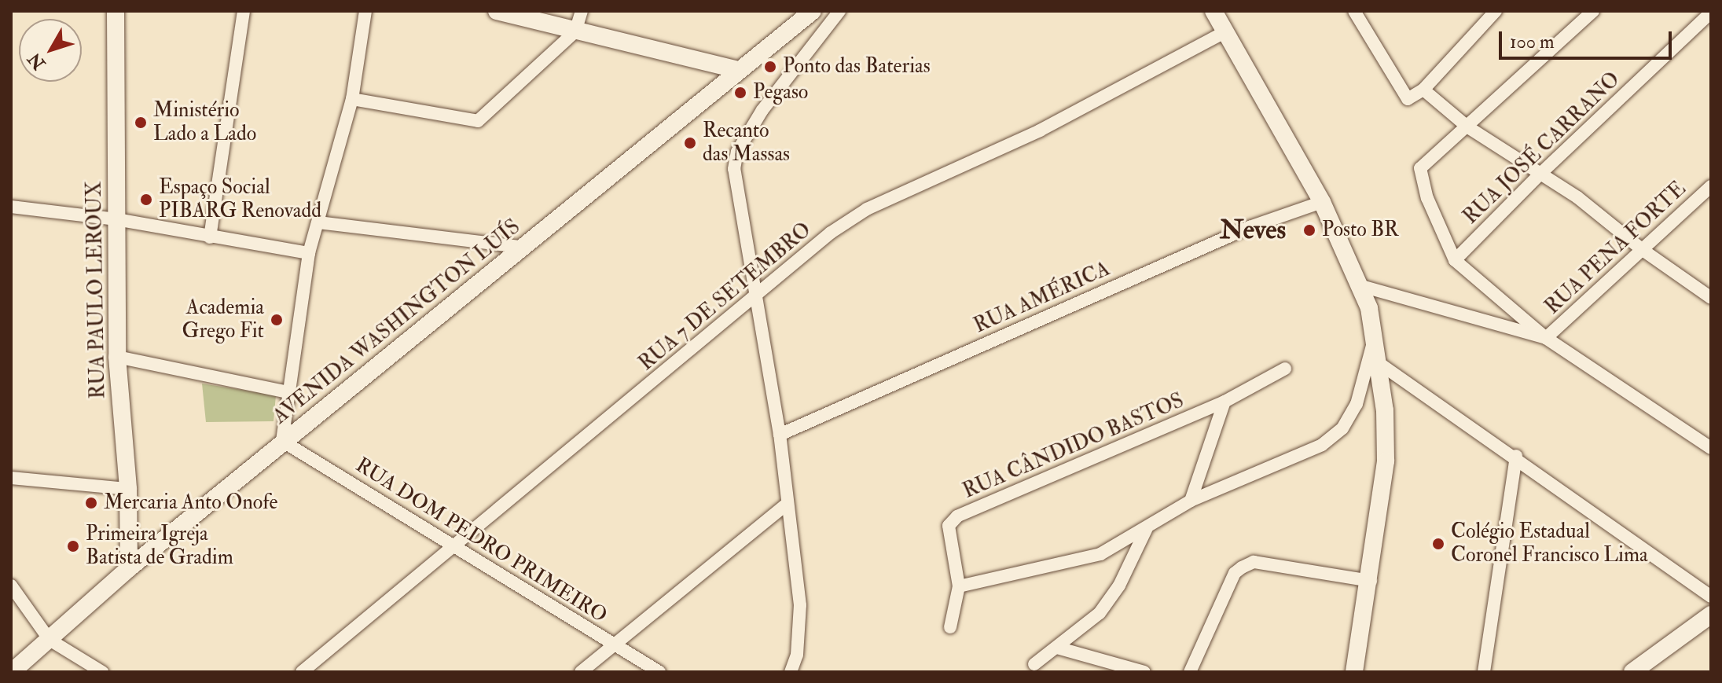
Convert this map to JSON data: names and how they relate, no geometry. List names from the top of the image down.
{
  "streets": {
    "street": [
      "RUA JOSÉ CARRANO",
      "RUA PENA FORTE",
      "RUA PAULO LEROUX",
      "RUA 7 DE SETEMBRO",
      "RUA AMÉRICA",
      "AVENIDA WASHINGTON LUÍS",
      "RUA CÂNDIDO BASTOS",
      "RUA DOM PEDRO PRIMEIRO"
    ]
  },
  "crossings": [
    ["RUA PAULO LEROUX", "AVENIDA WASHINGTON LUÍS"],
    ["RUA 7 DE SETEMBRO", "RUA DOM PEDRO PRIMEIRO"],
    ["AVENIDA WASHINGTON LUÍS", "RUA DOM PEDRO PRIMEIRO"]
  ],
  "districts": ["Neves"],
  "places": [
    "Ponto das Baterias",
    "Pegaso",
    "Ministério Lado a Lado",
    "Recanto das Massas",
    "Espaço Social PIBARG Renovadd",
    "Posto BR",
    "Academia Grego Fit",
    "Mercaria Anto Onofe",
    "Colégio Estadual Coronel Francisco Lima",
    "Primeira Igreja Batista de Gradim"
  ],
  "scale_bar": "100 m",
  "north": "bottom left"
}
